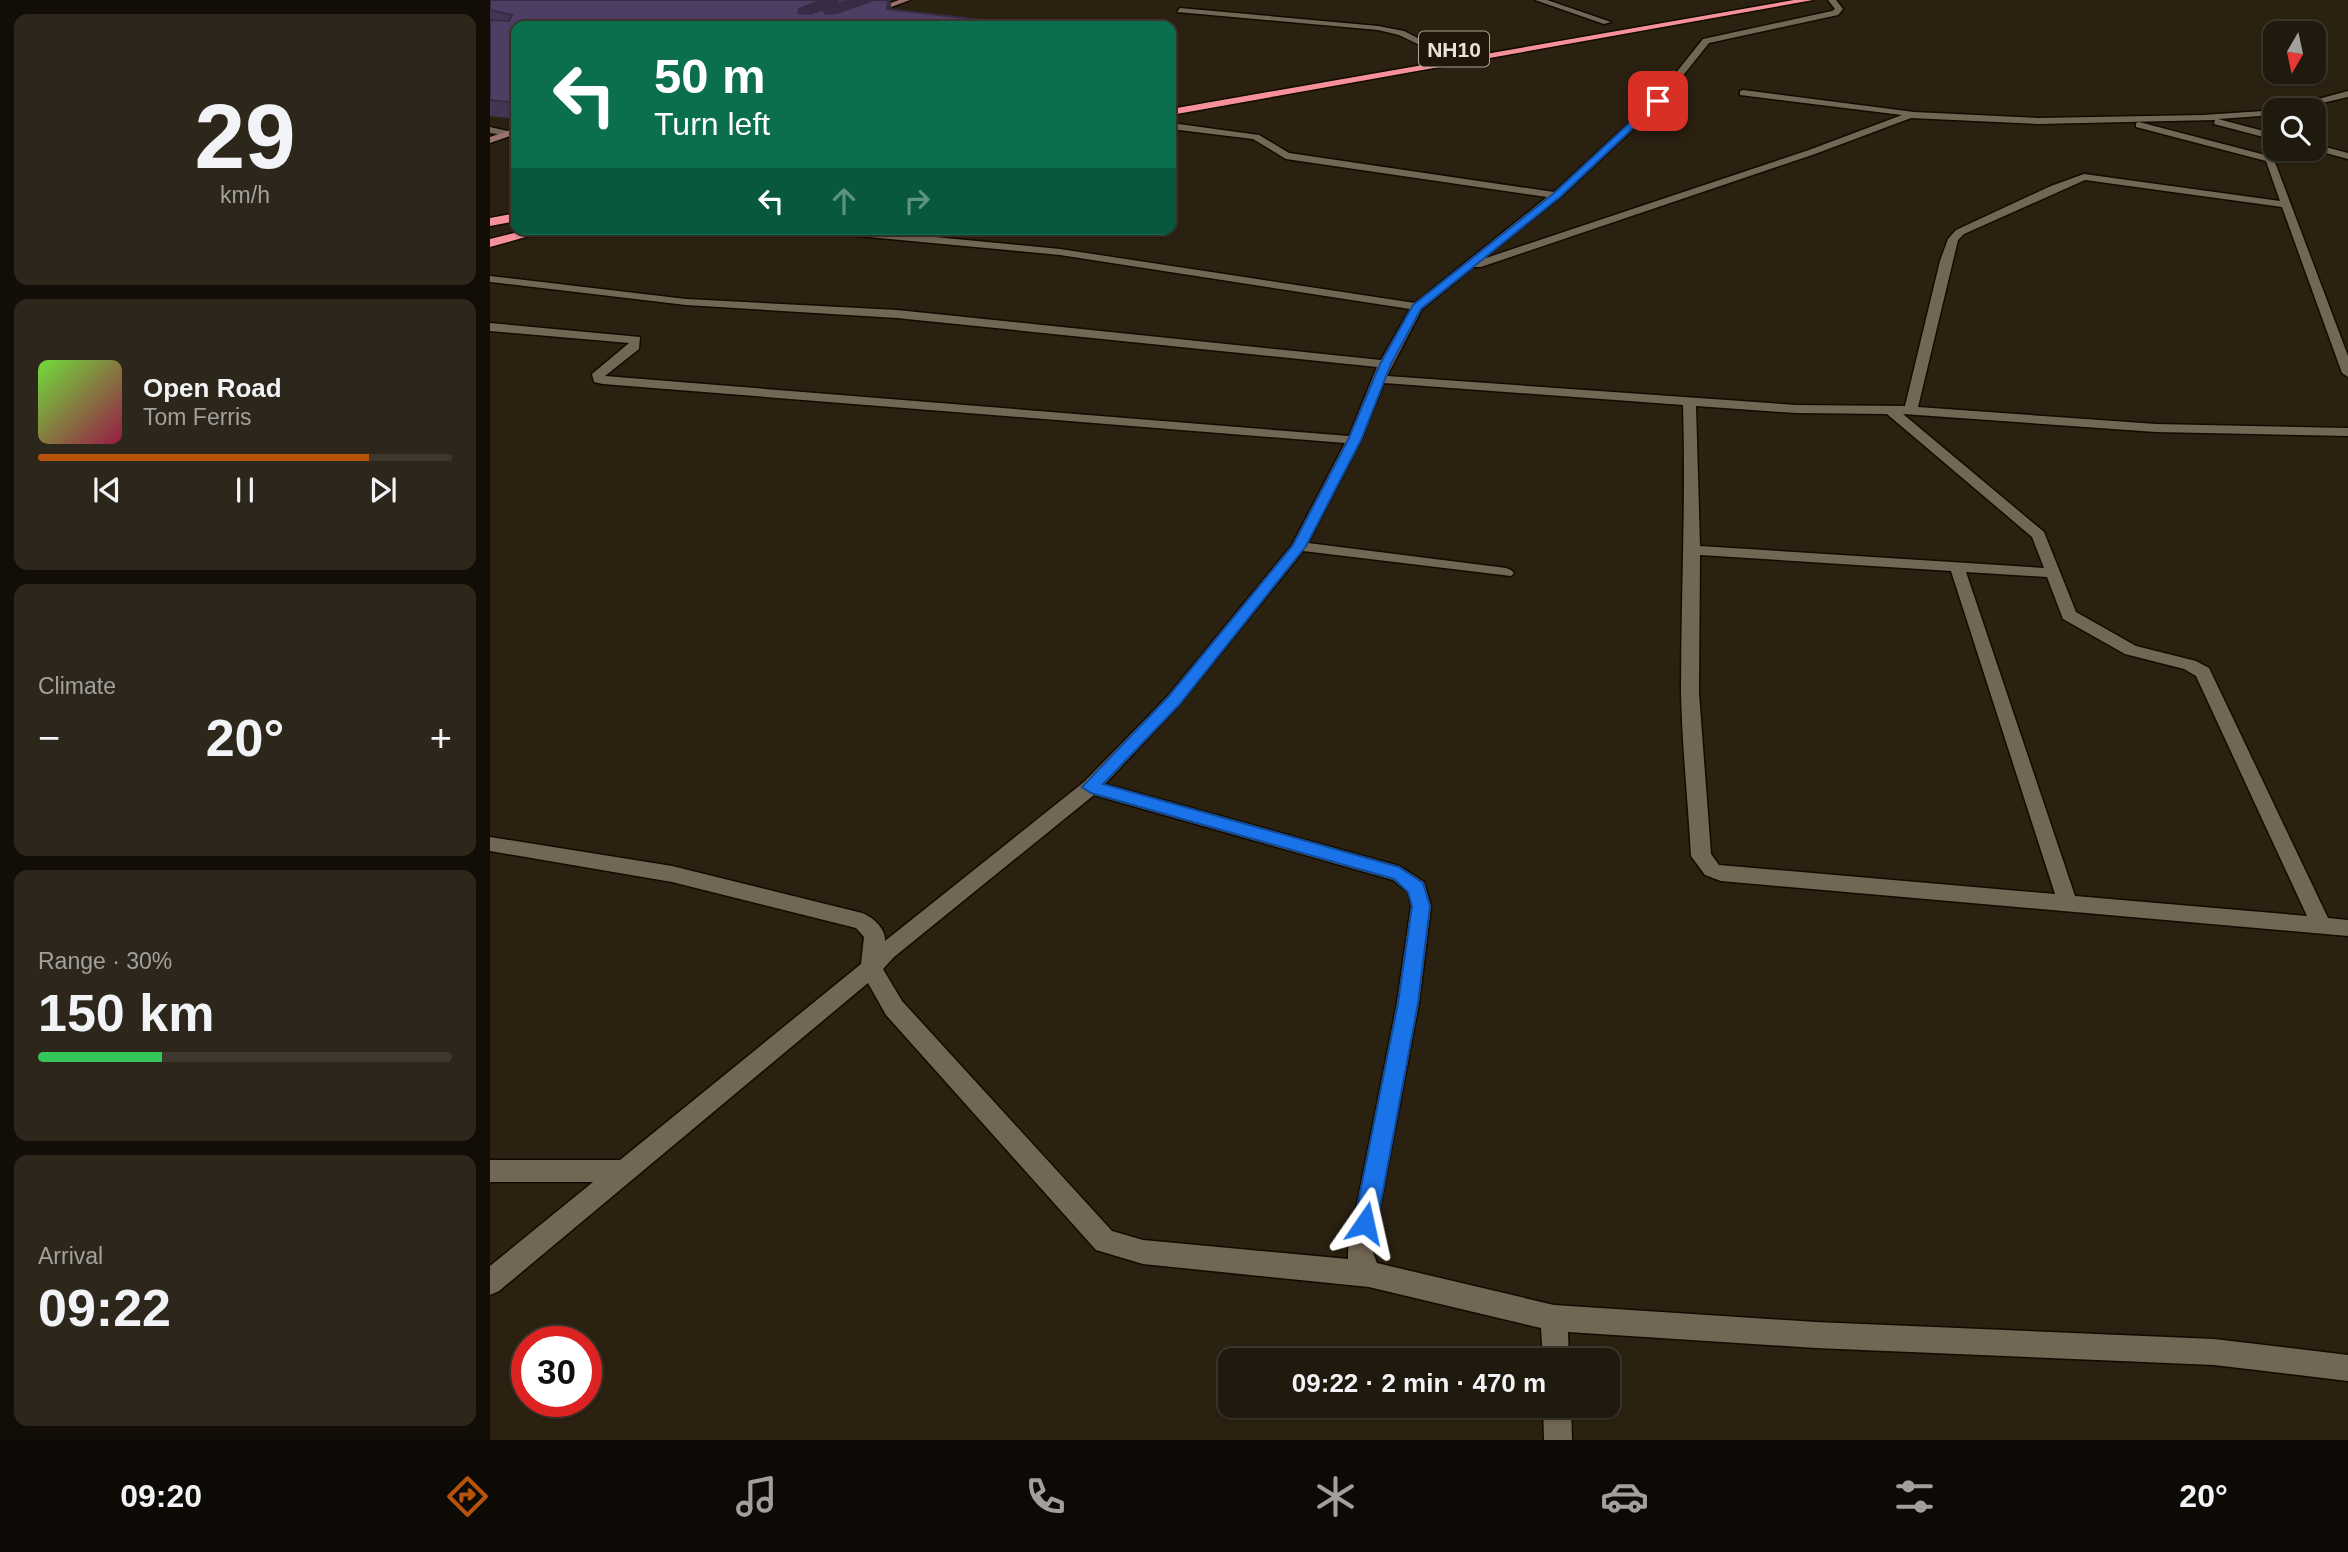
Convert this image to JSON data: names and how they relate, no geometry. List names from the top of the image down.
{
  "streets": {
    "highway": ["NH10"]
  },
  "north": "bottom",
  "page": {
    "tile": [
      ["29", "km/h"],
      "Climate",
      ["Range · 30%", "150 km"],
      ["Arrival", "09:22"]
    ],
    "turn": ["50 m", "Turn left"],
    "song": ["Open Road", "Tom Ferris"],
    "heat": ["−", "20°", "+"],
    "limit": "30",
    "trip": "09:22 · 2 min · 470 m",
    "tabs": ["09:20", "20°"]
  }
}
